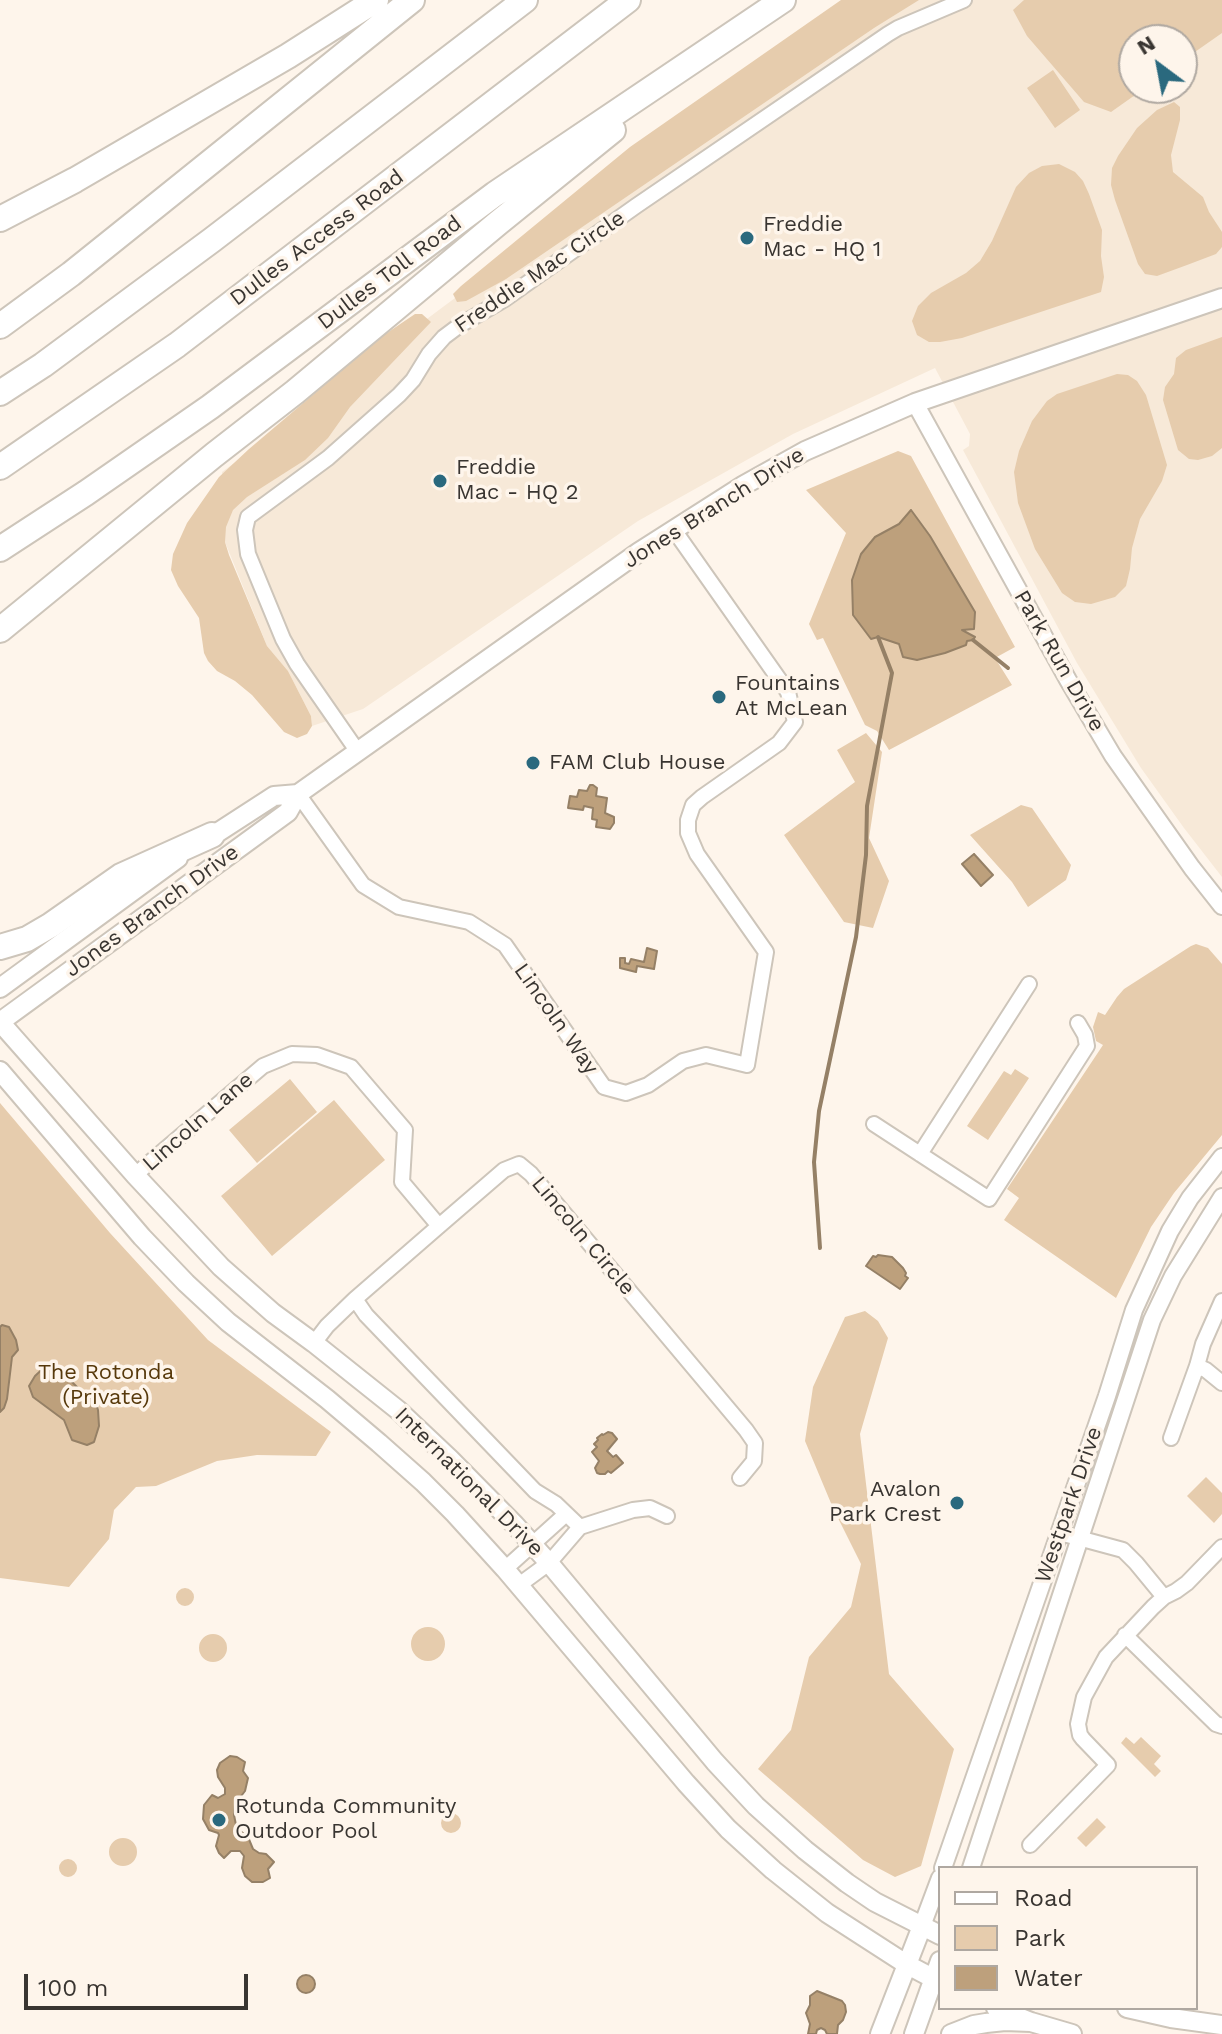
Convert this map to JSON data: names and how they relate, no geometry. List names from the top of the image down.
{
  "streets": {
    "highway": ["Dulles Access Road", "Dulles Toll Road"],
    "main road": ["Jones Branch Drive", "International Drive"],
    "street": [
      "Freddie Mac Circle",
      "Park Run Drive",
      "Lincoln Way",
      "Lincoln Lane",
      "Lincoln Circle",
      "Westpark Drive"
    ]
  },
  "crossings": [
    ["Freddie Mac Circle", "Jones Branch Drive"],
    ["Jones Branch Drive", "Park Run Drive"],
    ["Jones Branch Drive", "Lincoln Way"],
    ["Jones Branch Drive", "International Drive"],
    ["Lincoln Lane", "Lincoln Circle"],
    ["Lincoln Lane", "International Drive"],
    ["Lincoln Circle", "International Drive"]
  ],
  "parks": ["The Rotonda (Private)"],
  "places": [
    "Freddie Mac - HQ 1",
    "Freddie Mac - HQ 2",
    "Fountains At McLean",
    "FAM Club House",
    "Avalon Park Crest",
    "Rotunda Community Outdoor Pool"
  ],
  "legend": ["Road", "Park", "Water"],
  "scale_bar": "100 m",
  "north": "top left"
}
